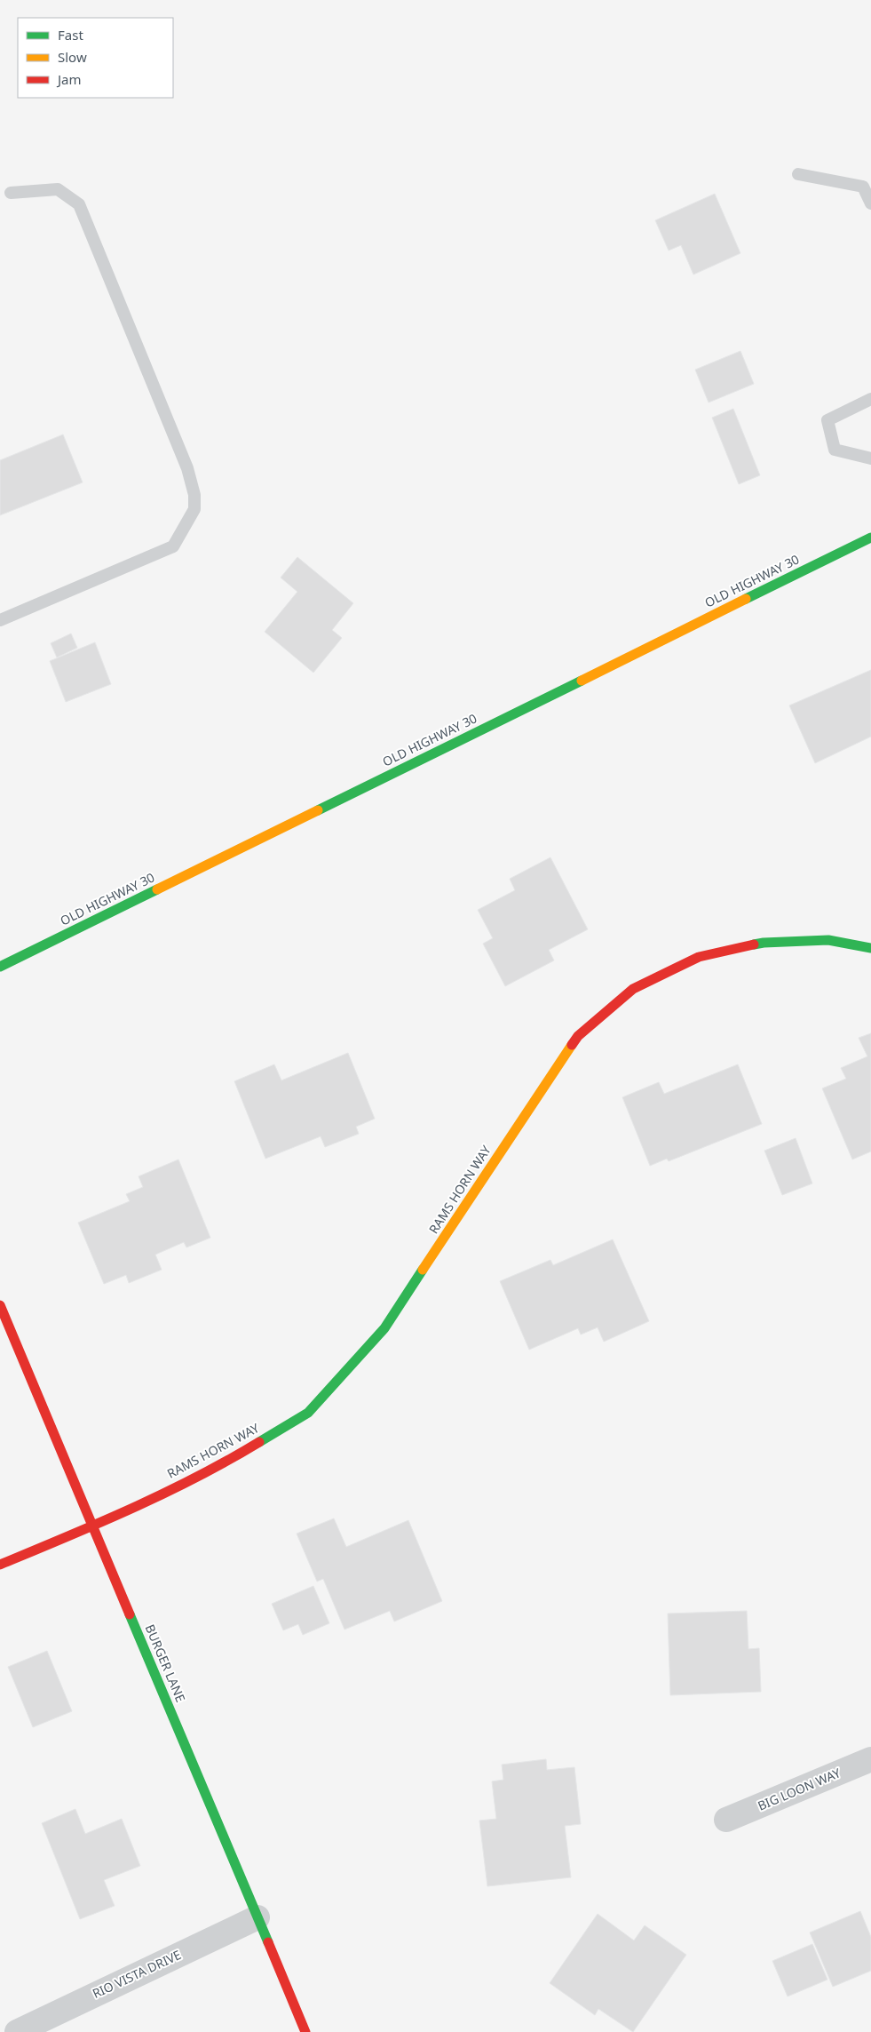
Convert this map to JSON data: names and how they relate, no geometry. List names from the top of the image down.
{
  "streets": {
    "street": [
      "OLD HIGHWAY 30",
      "RAMS HORN WAY",
      "BURGER LANE",
      "BIG LOON WAY",
      "RIO VISTA DRIVE"
    ]
  },
  "crossings": [
    ["RAMS HORN WAY", "BURGER LANE"],
    ["BURGER LANE", "RIO VISTA DRIVE"]
  ],
  "legend": ["Fast", "Slow", "Jam"]
}
